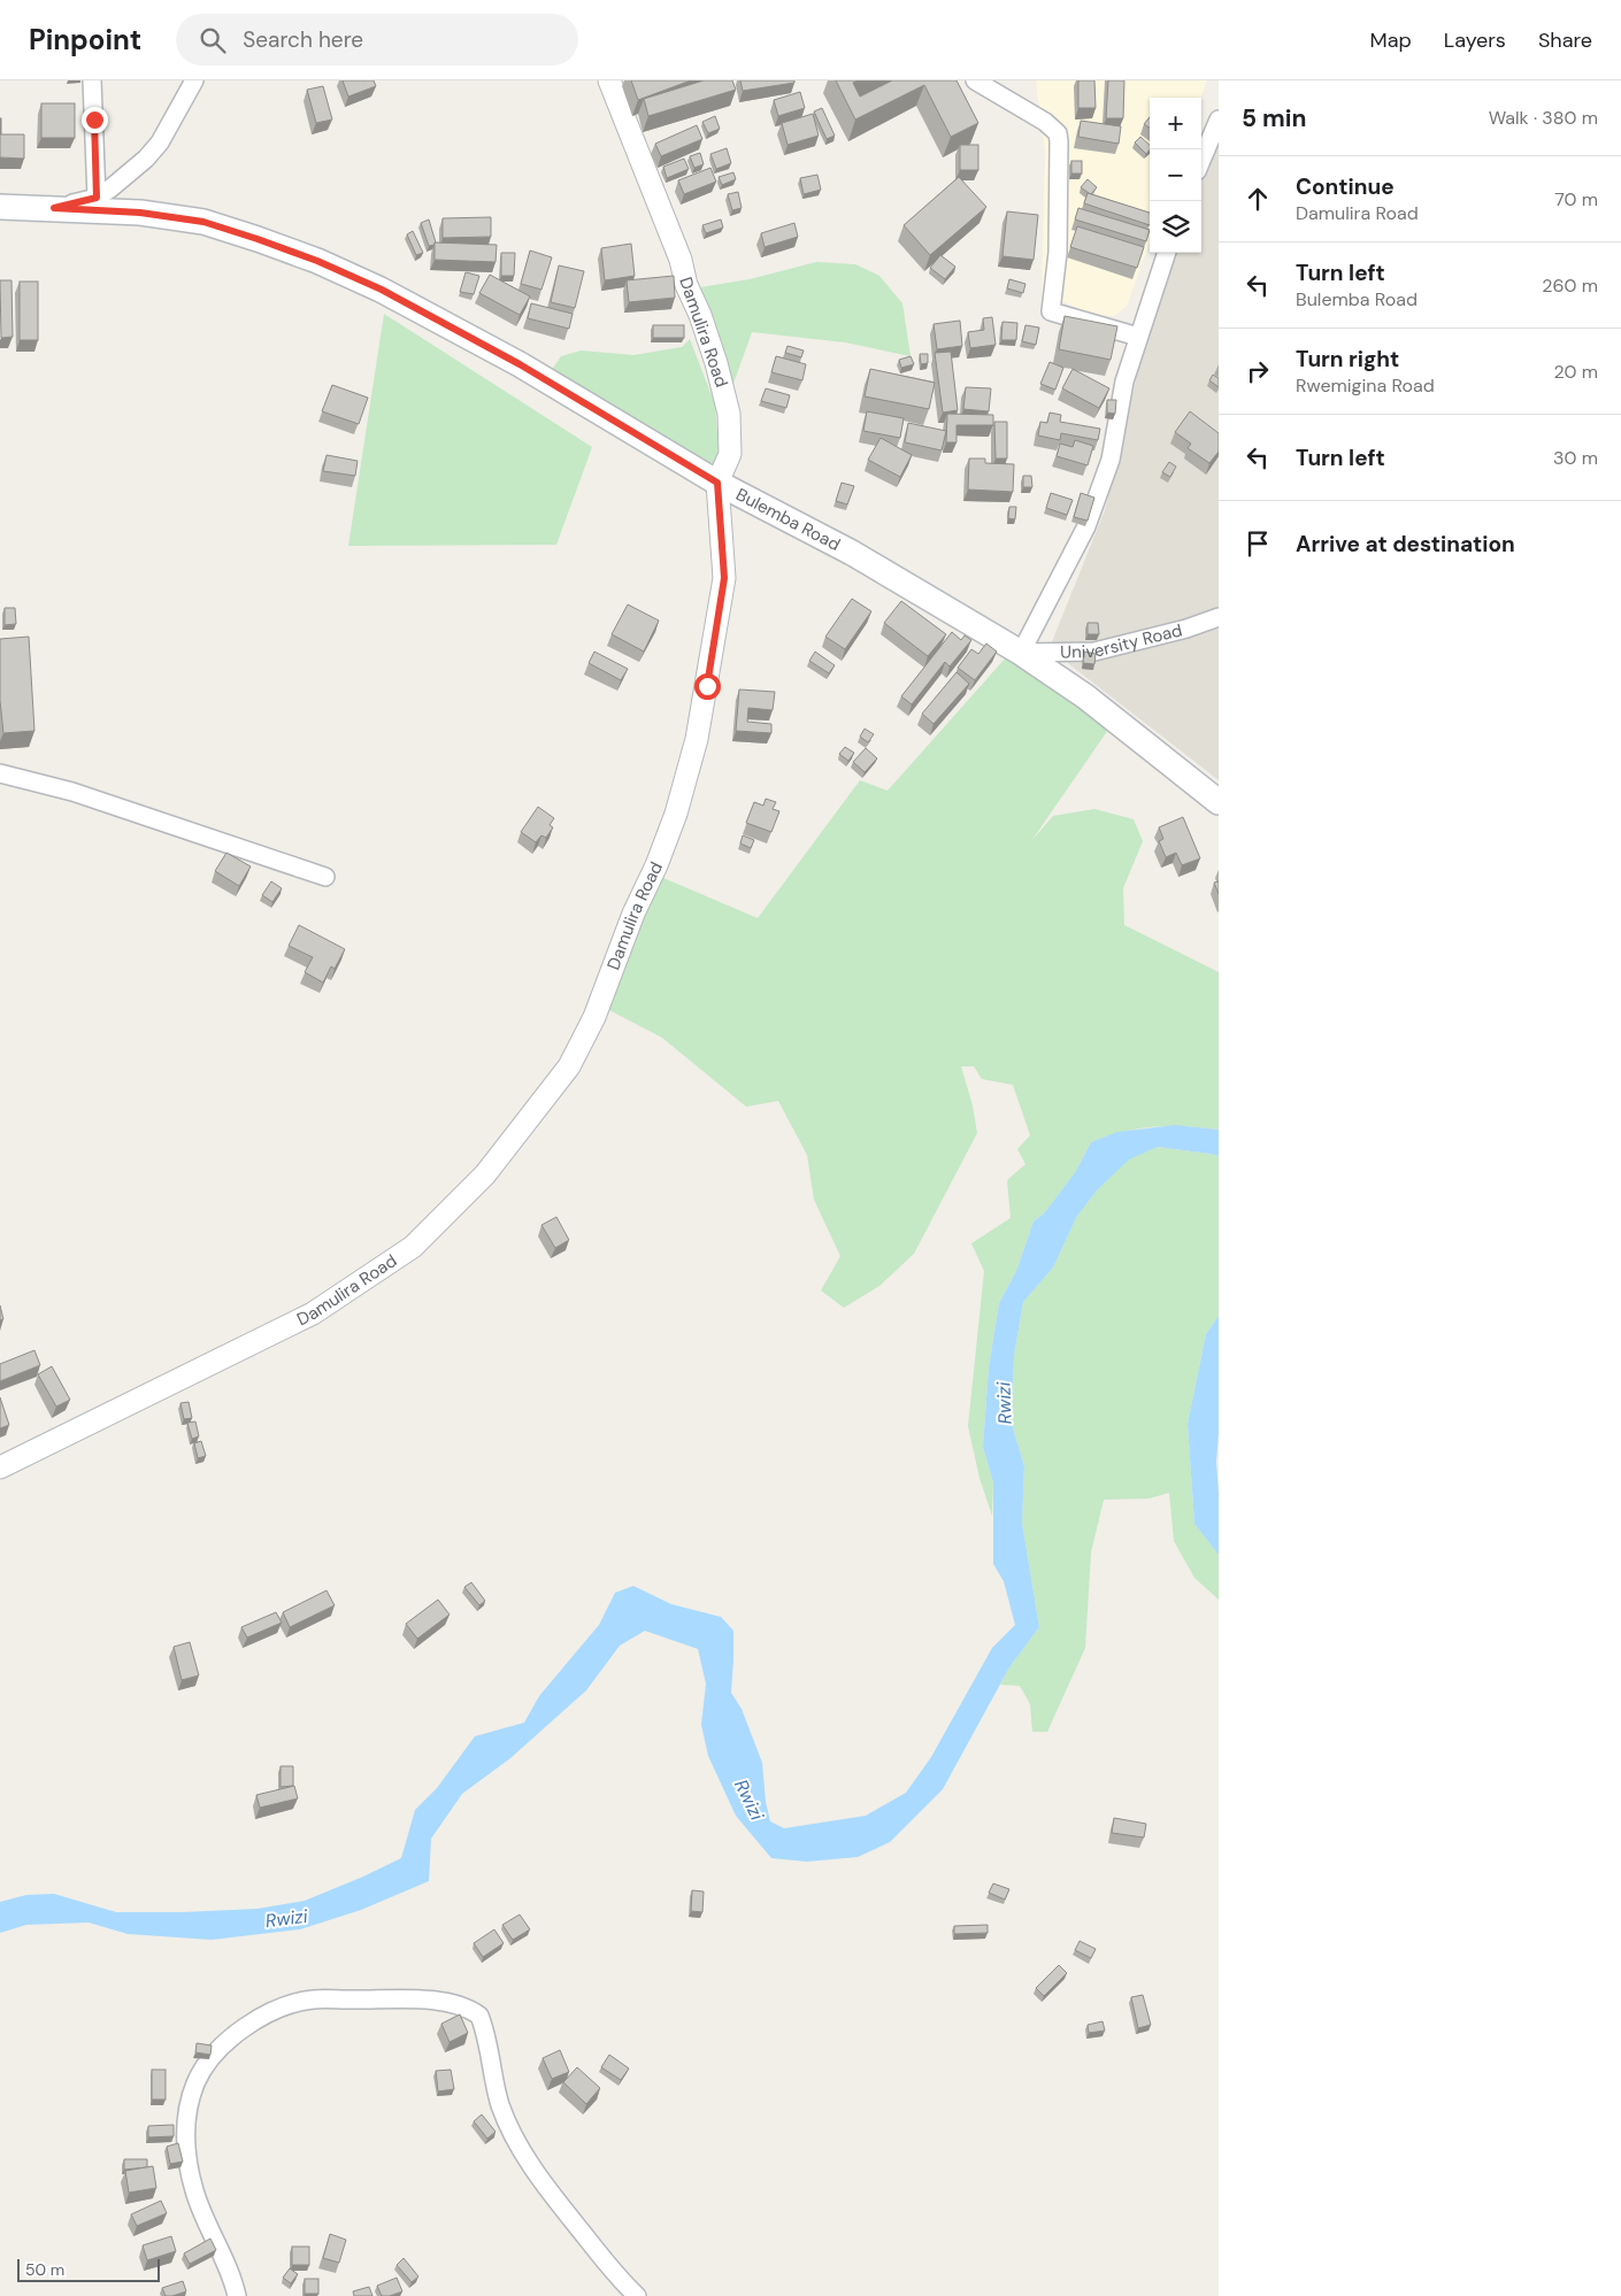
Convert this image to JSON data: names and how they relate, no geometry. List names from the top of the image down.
{
  "streets": {
    "main road": ["Bulemba Road"],
    "street": ["Damulira Road", "University Road"]
  },
  "crossings": [
    ["Damulira Road", "Bulemba Road"],
    ["Bulemba Road", "University Road"]
  ],
  "water": ["Rwizi"],
  "scale_bar": "50 m",
  "page": {
    "header": "Pinpoint",
    "search": "Search here",
    "nav": ["Map", "Layers", "Share"],
    "heading": ["5 min", "Walk · 380 m"],
    "map_buttons": ["+", "−"],
    "list": [
      ["Continue", "Damulira Road", "70 m"],
      ["Turn left", "Bulemba Road", "260 m"],
      ["Turn right", "Rwemigina Road", "20 m"],
      ["Turn left", "30 m"],
      "Arrive at destination"
    ],
    "scale": "50 m"
  }
}
